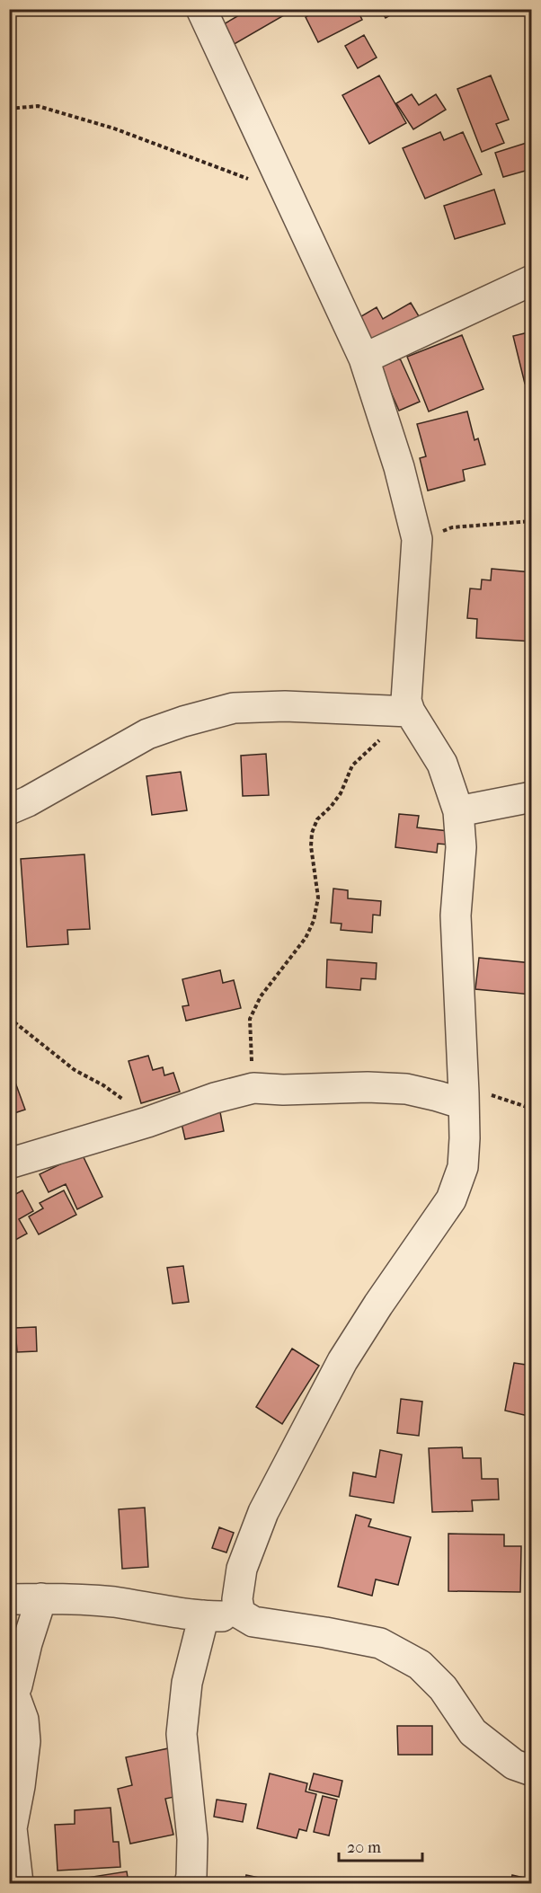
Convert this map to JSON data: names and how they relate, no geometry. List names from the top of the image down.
{
  "scale_bar": "20 m"
}
